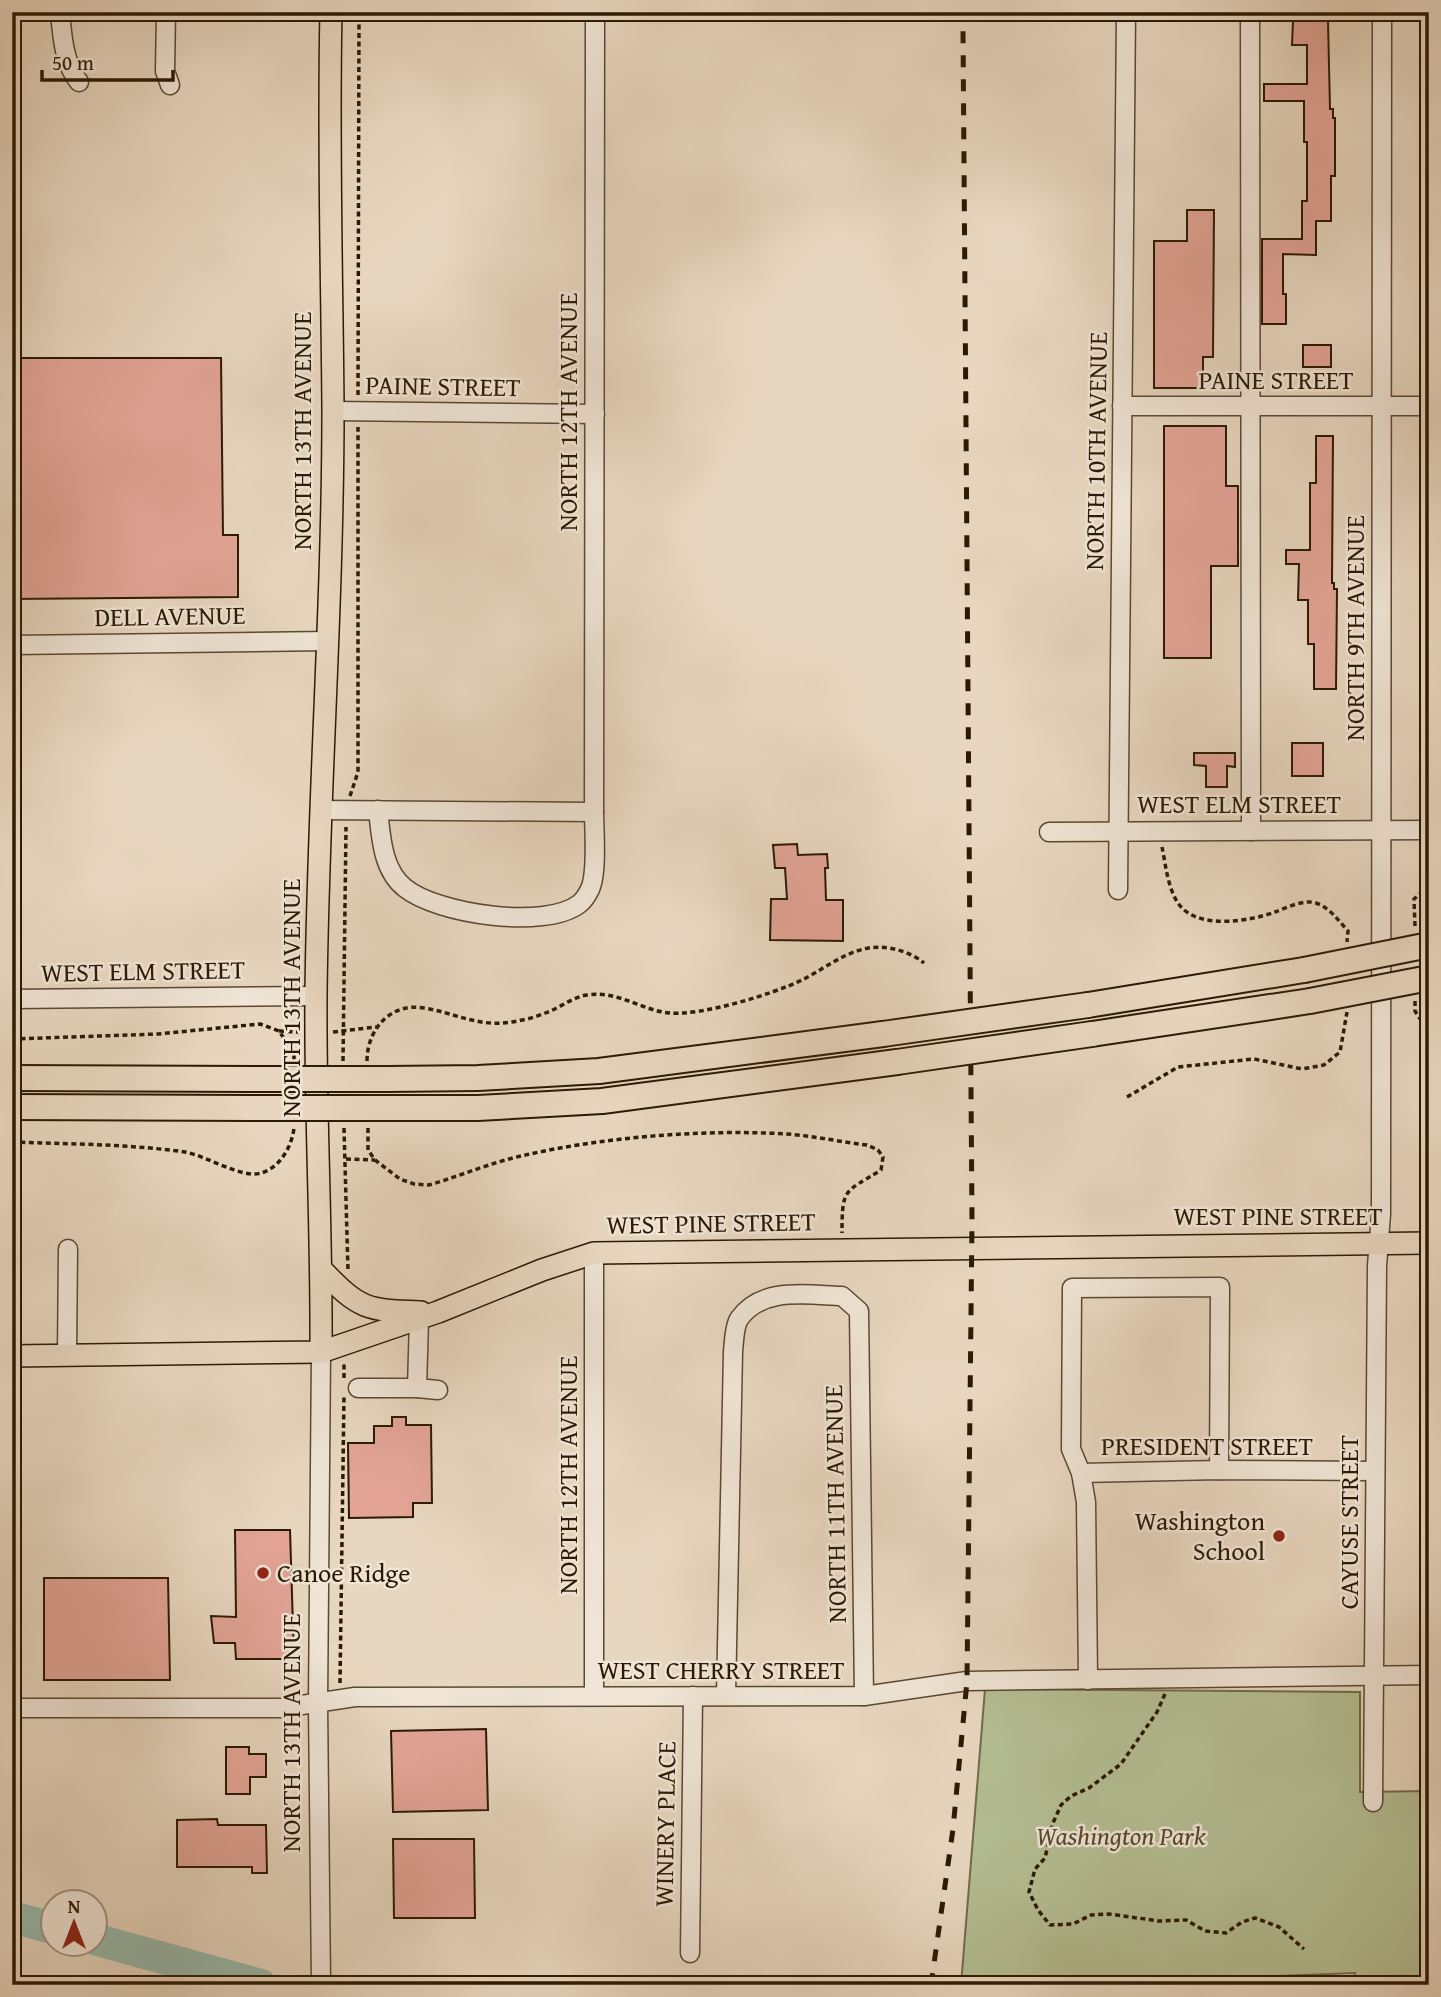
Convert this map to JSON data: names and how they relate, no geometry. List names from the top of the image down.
{
  "streets": {
    "main road": ["NORTH 13TH AVENUE", "WEST PINE STREET"],
    "street": [
      "PAINE STREET",
      "NORTH 12TH AVENUE",
      "NORTH 10TH AVENUE",
      "DELL AVENUE",
      "NORTH 9TH AVENUE",
      "WEST ELM STREET",
      "PRESIDENT STREET",
      "NORTH 11TH AVENUE",
      "CAYUSE STREET",
      "WEST CHERRY STREET",
      "WINERY PLACE"
    ]
  },
  "crossings": [
    ["PAINE STREET", "NORTH 12TH AVENUE"],
    ["PAINE STREET", "NORTH 13TH AVENUE"],
    ["PAINE STREET", "NORTH 10TH AVENUE"],
    ["PAINE STREET", "NORTH 9TH AVENUE"],
    ["NORTH 12TH AVENUE", "WEST PINE STREET"],
    ["NORTH 12TH AVENUE", "WEST CHERRY STREET"],
    ["NORTH 13TH AVENUE", "DELL AVENUE"],
    ["NORTH 13TH AVENUE", "WEST ELM STREET"],
    ["NORTH 13TH AVENUE", "WEST PINE STREET"],
    ["NORTH 13TH AVENUE", "WEST CHERRY STREET"],
    ["NORTH 10TH AVENUE", "WEST ELM STREET"],
    ["NORTH 9TH AVENUE", "WEST ELM STREET"],
    ["NORTH 9TH AVENUE", "WEST PINE STREET"],
    ["NORTH 9TH AVENUE", "CAYUSE STREET"],
    ["WEST PINE STREET", "CAYUSE STREET"],
    ["PRESIDENT STREET", "CAYUSE STREET"],
    ["NORTH 11TH AVENUE", "WEST CHERRY STREET"],
    ["CAYUSE STREET", "WEST CHERRY STREET"],
    ["WEST CHERRY STREET", "WINERY PLACE"]
  ],
  "parks": ["Washington Park"],
  "places": ["Washington School", "Canoe Ridge"],
  "scale_bar": "50 m",
  "north": "top"
}
